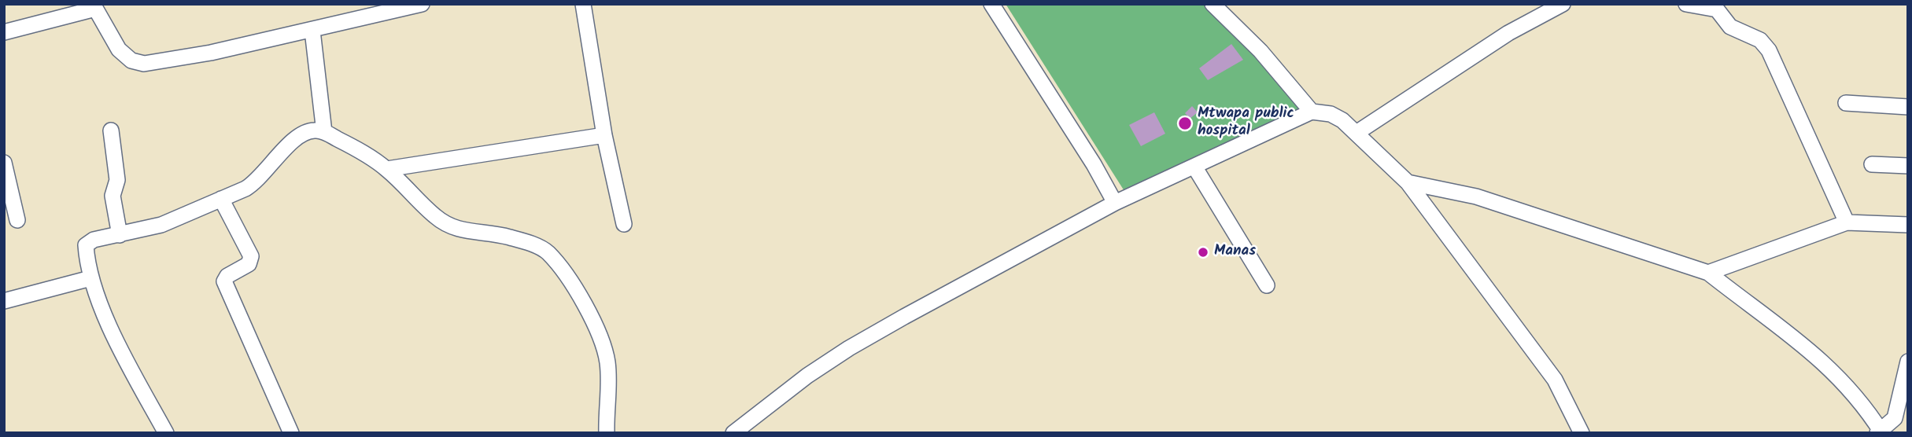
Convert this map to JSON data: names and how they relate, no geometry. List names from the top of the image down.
{
  "places": ["Mtwapa public hospital", "Manas"]
}
